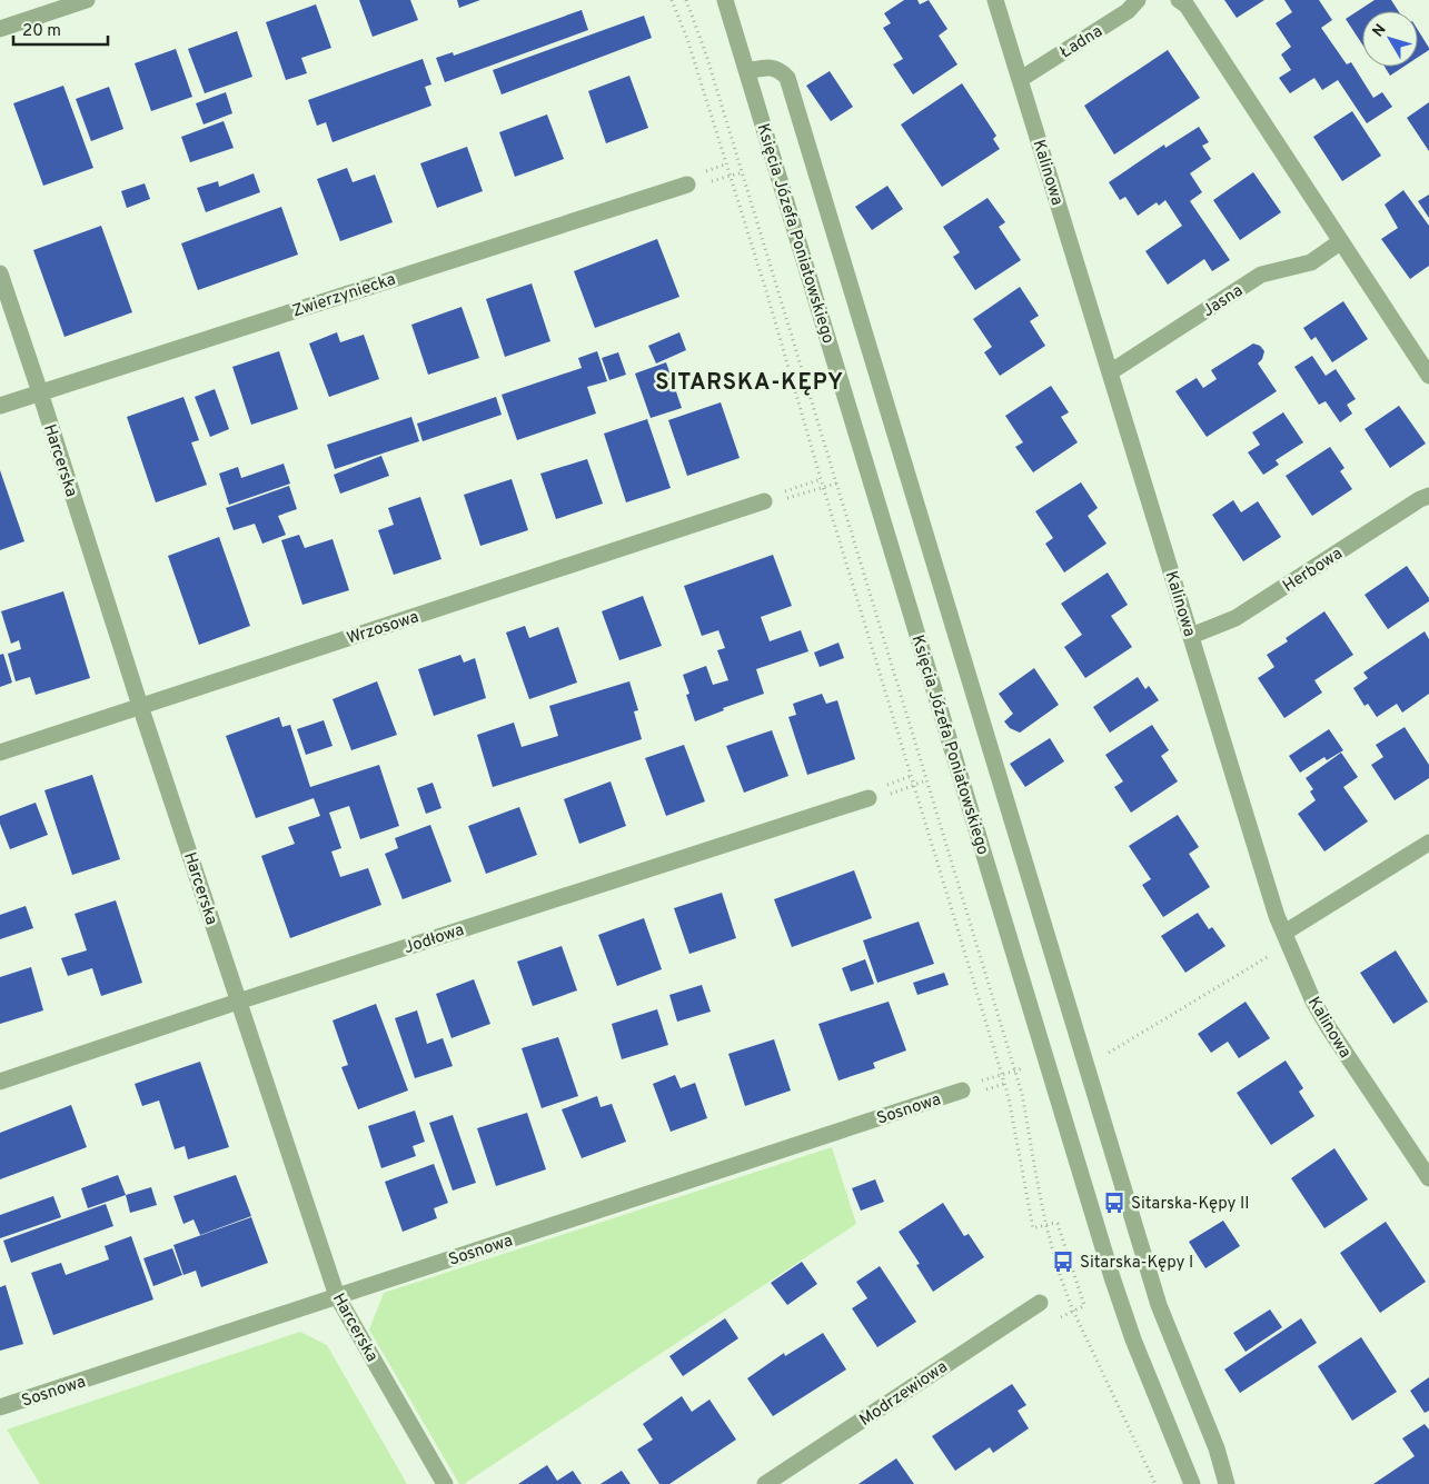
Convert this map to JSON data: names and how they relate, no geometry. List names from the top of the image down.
{
  "streets": {
    "street": [
      "Ładna",
      "Kalinowa",
      "Księcia Józefa Poniatowskiego",
      "Zwierzyniecka",
      "Jasna",
      "Harcerska",
      "Herbowa",
      "Wrzosowa",
      "Jodłowa",
      "Sosnowa",
      "Modrzewiowa"
    ]
  },
  "crossings": [
    ["Ładna", "Kalinowa"],
    ["Kalinowa", "Jasna"],
    ["Kalinowa", "Herbowa"],
    ["Zwierzyniecka", "Harcerska"],
    ["Harcerska", "Wrzosowa"],
    ["Harcerska", "Jodłowa"],
    ["Harcerska", "Sosnowa"]
  ],
  "districts": ["SITARSKA-KĘPY"],
  "places": {
    "bus stop": ["Sitarska-Kępy II", "Sitarska-Kępy I"]
  },
  "scale_bar": "20 m",
  "north": "top left"
}
